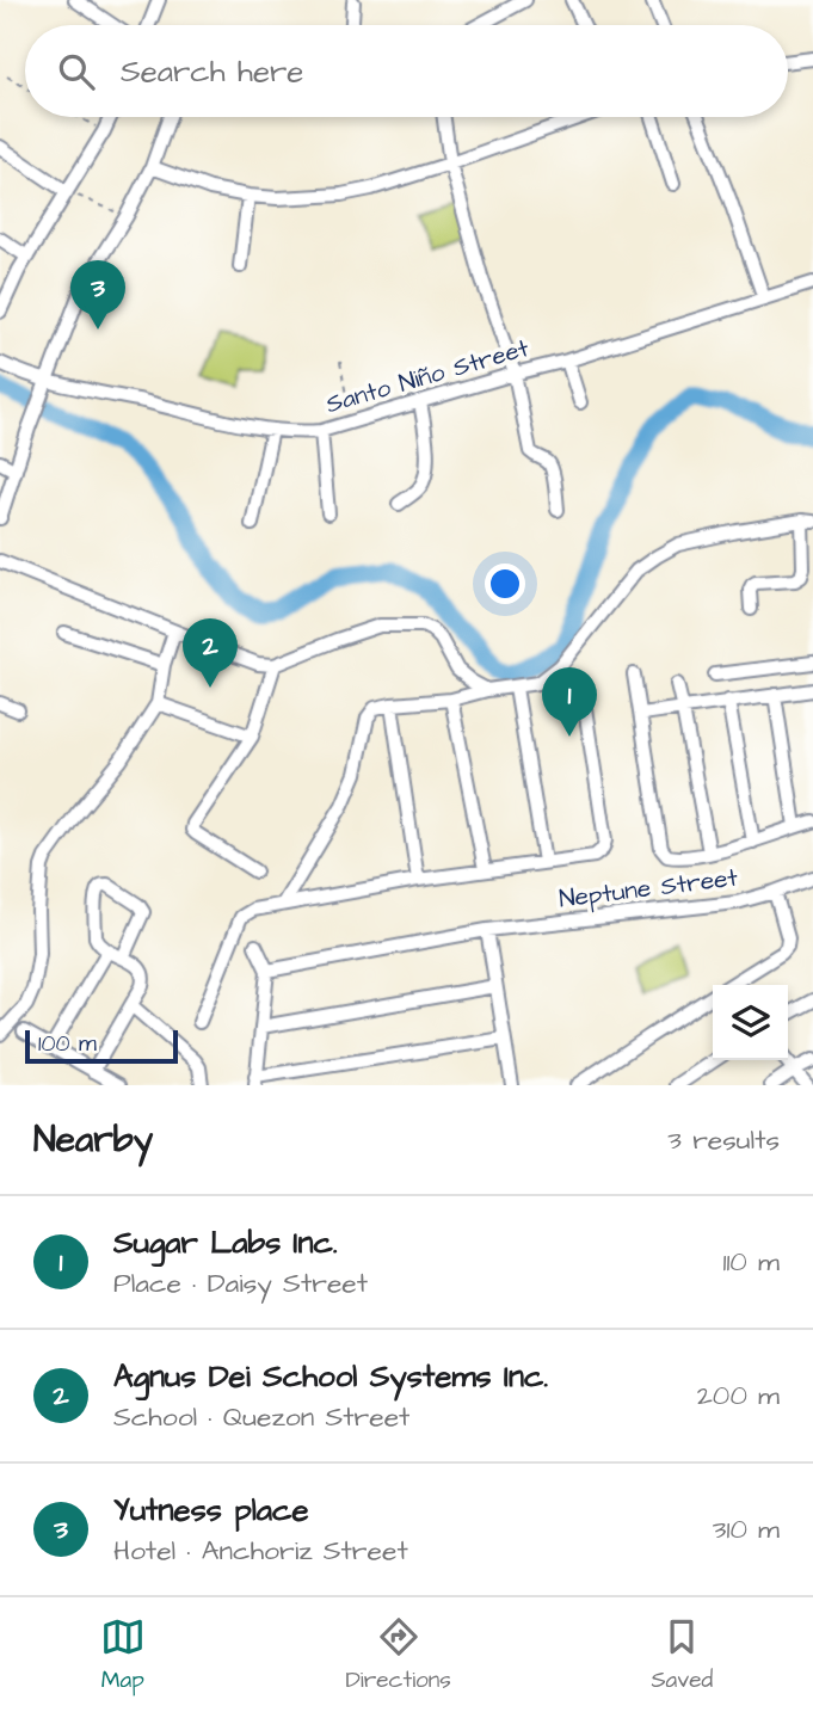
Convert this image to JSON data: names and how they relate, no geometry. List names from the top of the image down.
{
  "streets": {
    "street": ["Santo Niño Street", "Neptune Street"]
  },
  "scale_bar": "100 m",
  "page": {
    "search": "Search here",
    "pins": ["3", "2", "1"],
    "scale": "100 m",
    "heading": ["Nearby", "3 results"],
    "list": [
      {
        "mark": "1",
        "name": "Sugar Labs Inc.",
        "note": "Place · Daisy Street",
        "value": "110 m"
      },
      {
        "mark": "2",
        "name": "Agnus Dei School Systems Inc.",
        "note": "School · Quezon Street",
        "value": "200 m"
      },
      {
        "mark": "3",
        "name": "Yutness place",
        "note": "Hotel · Anchoriz Street",
        "value": "310 m"
      }
    ],
    "nav": ["Map", "Directions", "Saved"]
  }
}
